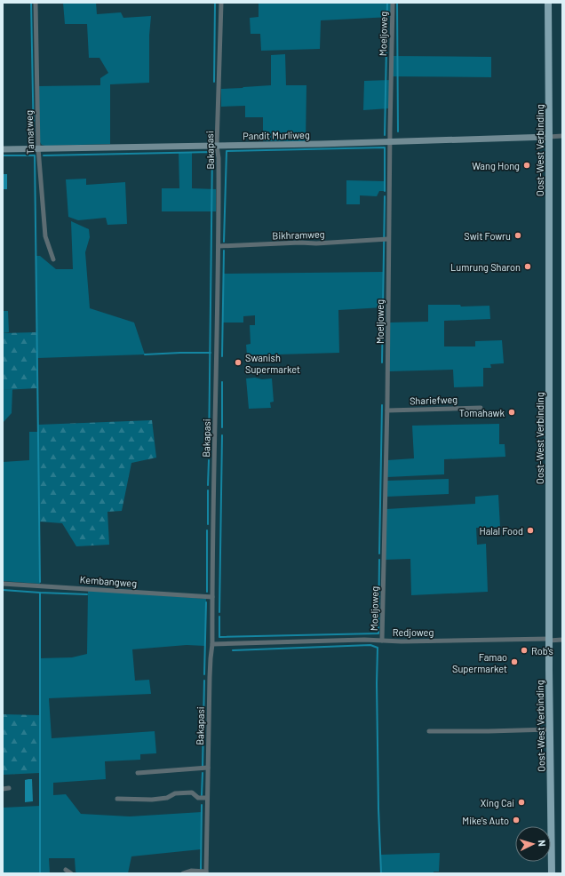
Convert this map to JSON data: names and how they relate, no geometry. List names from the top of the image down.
{
  "streets": {
    "main road": ["Oost-West Verbinding"],
    "street": [
      "Moeljoweg",
      "Tamatweg",
      "Pandit Murliweg",
      "Bakapasi",
      "Bikhramweg",
      "Shariefweg",
      "Kembangweg",
      "Redjoweg"
    ]
  },
  "crossings": [
    ["Moeljoweg", "Pandit Murliweg"],
    ["Moeljoweg", "Bikhramweg"],
    ["Moeljoweg", "Shariefweg"],
    ["Moeljoweg", "Redjoweg"],
    ["Tamatweg", "Pandit Murliweg"],
    ["Pandit Murliweg", "Bakapasi"],
    ["Pandit Murliweg", "Oost-West Verbinding"],
    ["Bakapasi", "Bikhramweg"],
    ["Bakapasi", "Kembangweg"],
    ["Bakapasi", "Redjoweg"],
    ["Oost-West Verbinding", "Redjoweg"]
  ],
  "places": [
    "Wang Hong",
    "Swit Fowru",
    "Lumrung Sharon",
    "Swanish Supermarket",
    "Tomahawk",
    "Halal Food",
    "Rob's",
    "Famao Supermarket",
    "Xing Cai",
    "Mike's Auto"
  ],
  "north": "right"
}
